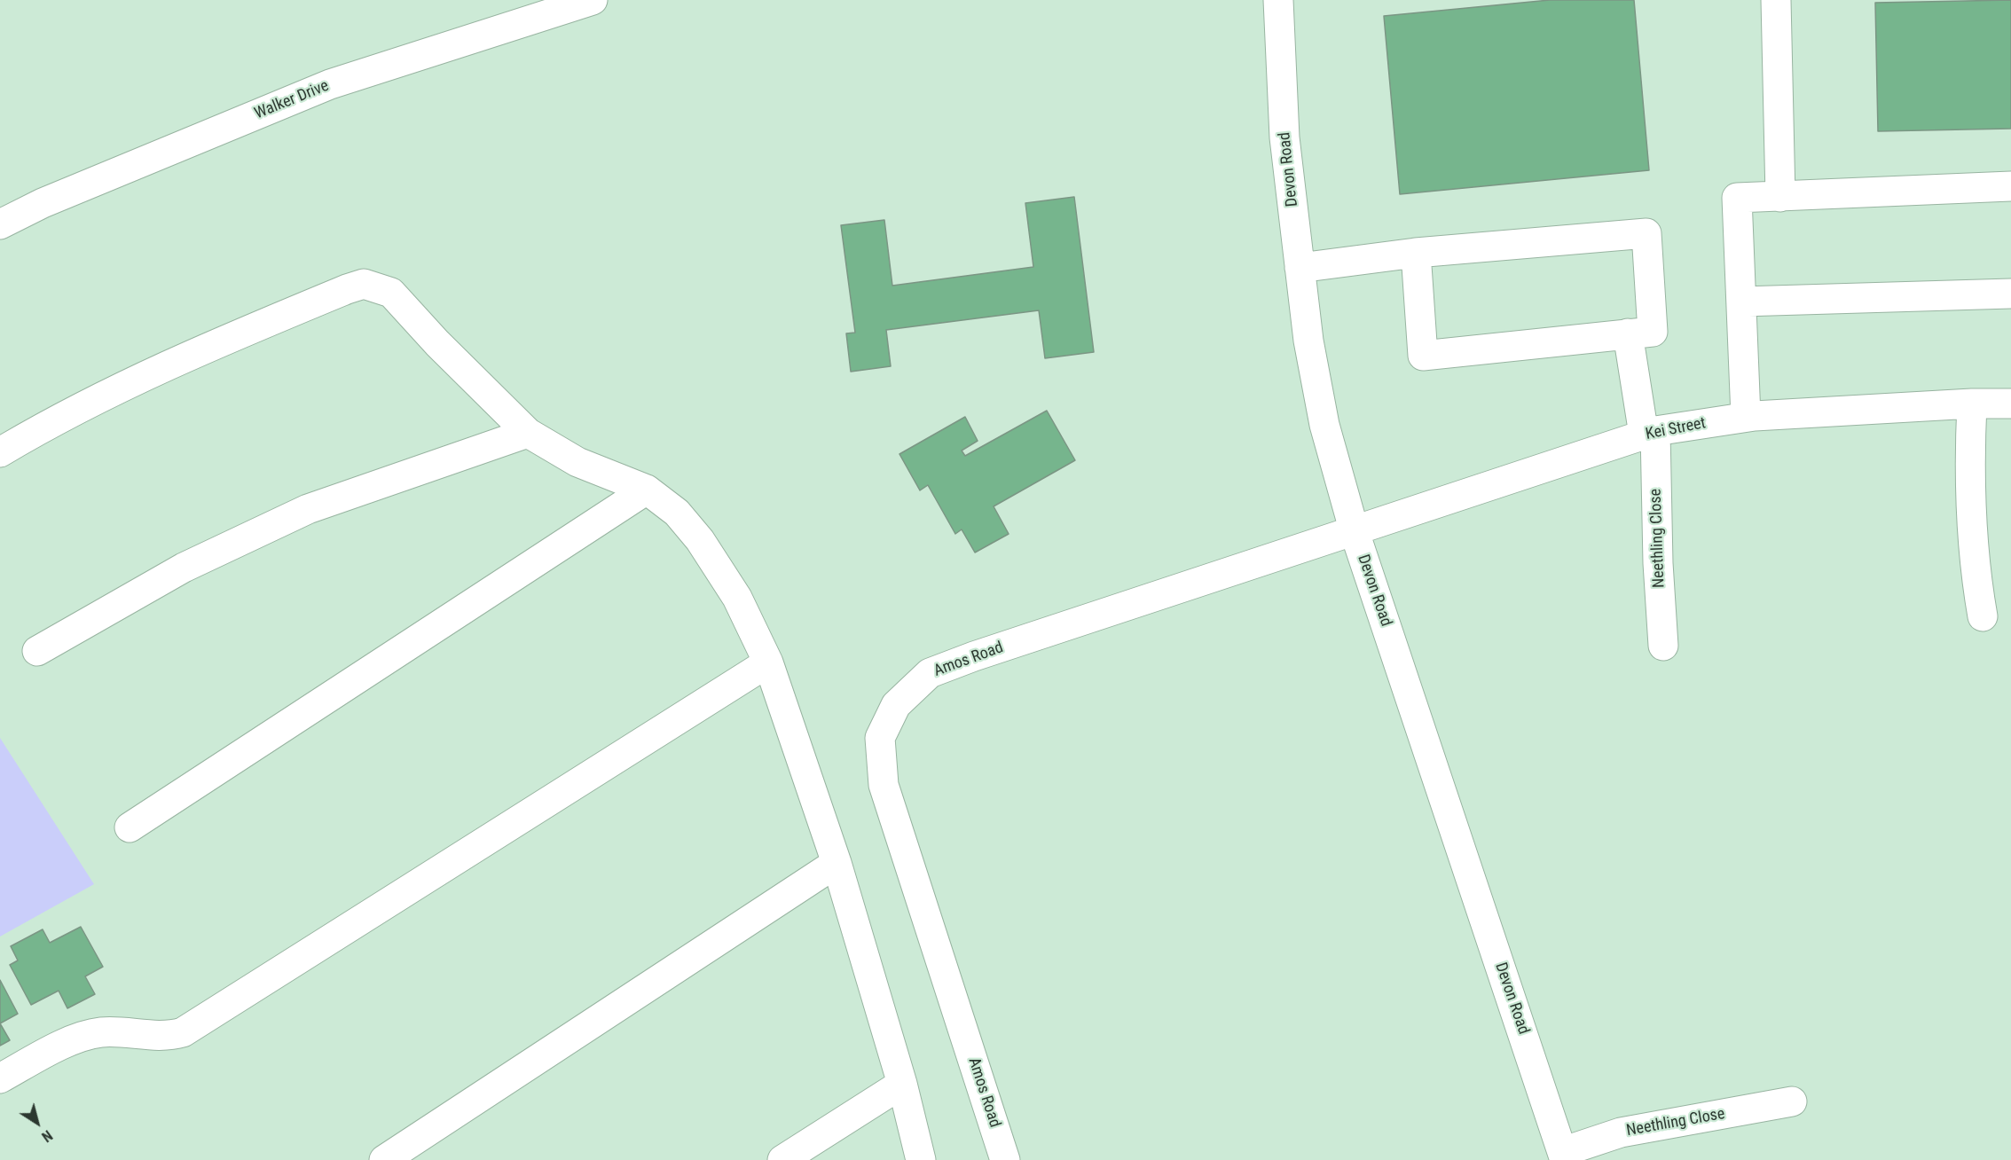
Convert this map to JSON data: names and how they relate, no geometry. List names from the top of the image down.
{
  "streets": {
    "street": [
      "Walker Drive",
      "Devon Road",
      "Kei Street",
      "Neethling Close",
      "Amos Road"
    ]
  },
  "crossings": [
    ["Devon Road", "Kei Street"],
    ["Devon Road", "Neethling Close"],
    ["Devon Road", "Amos Road"],
    ["Kei Street", "Neethling Close"],
    ["Kei Street", "Amos Road"]
  ],
  "north": "bottom right"
}
